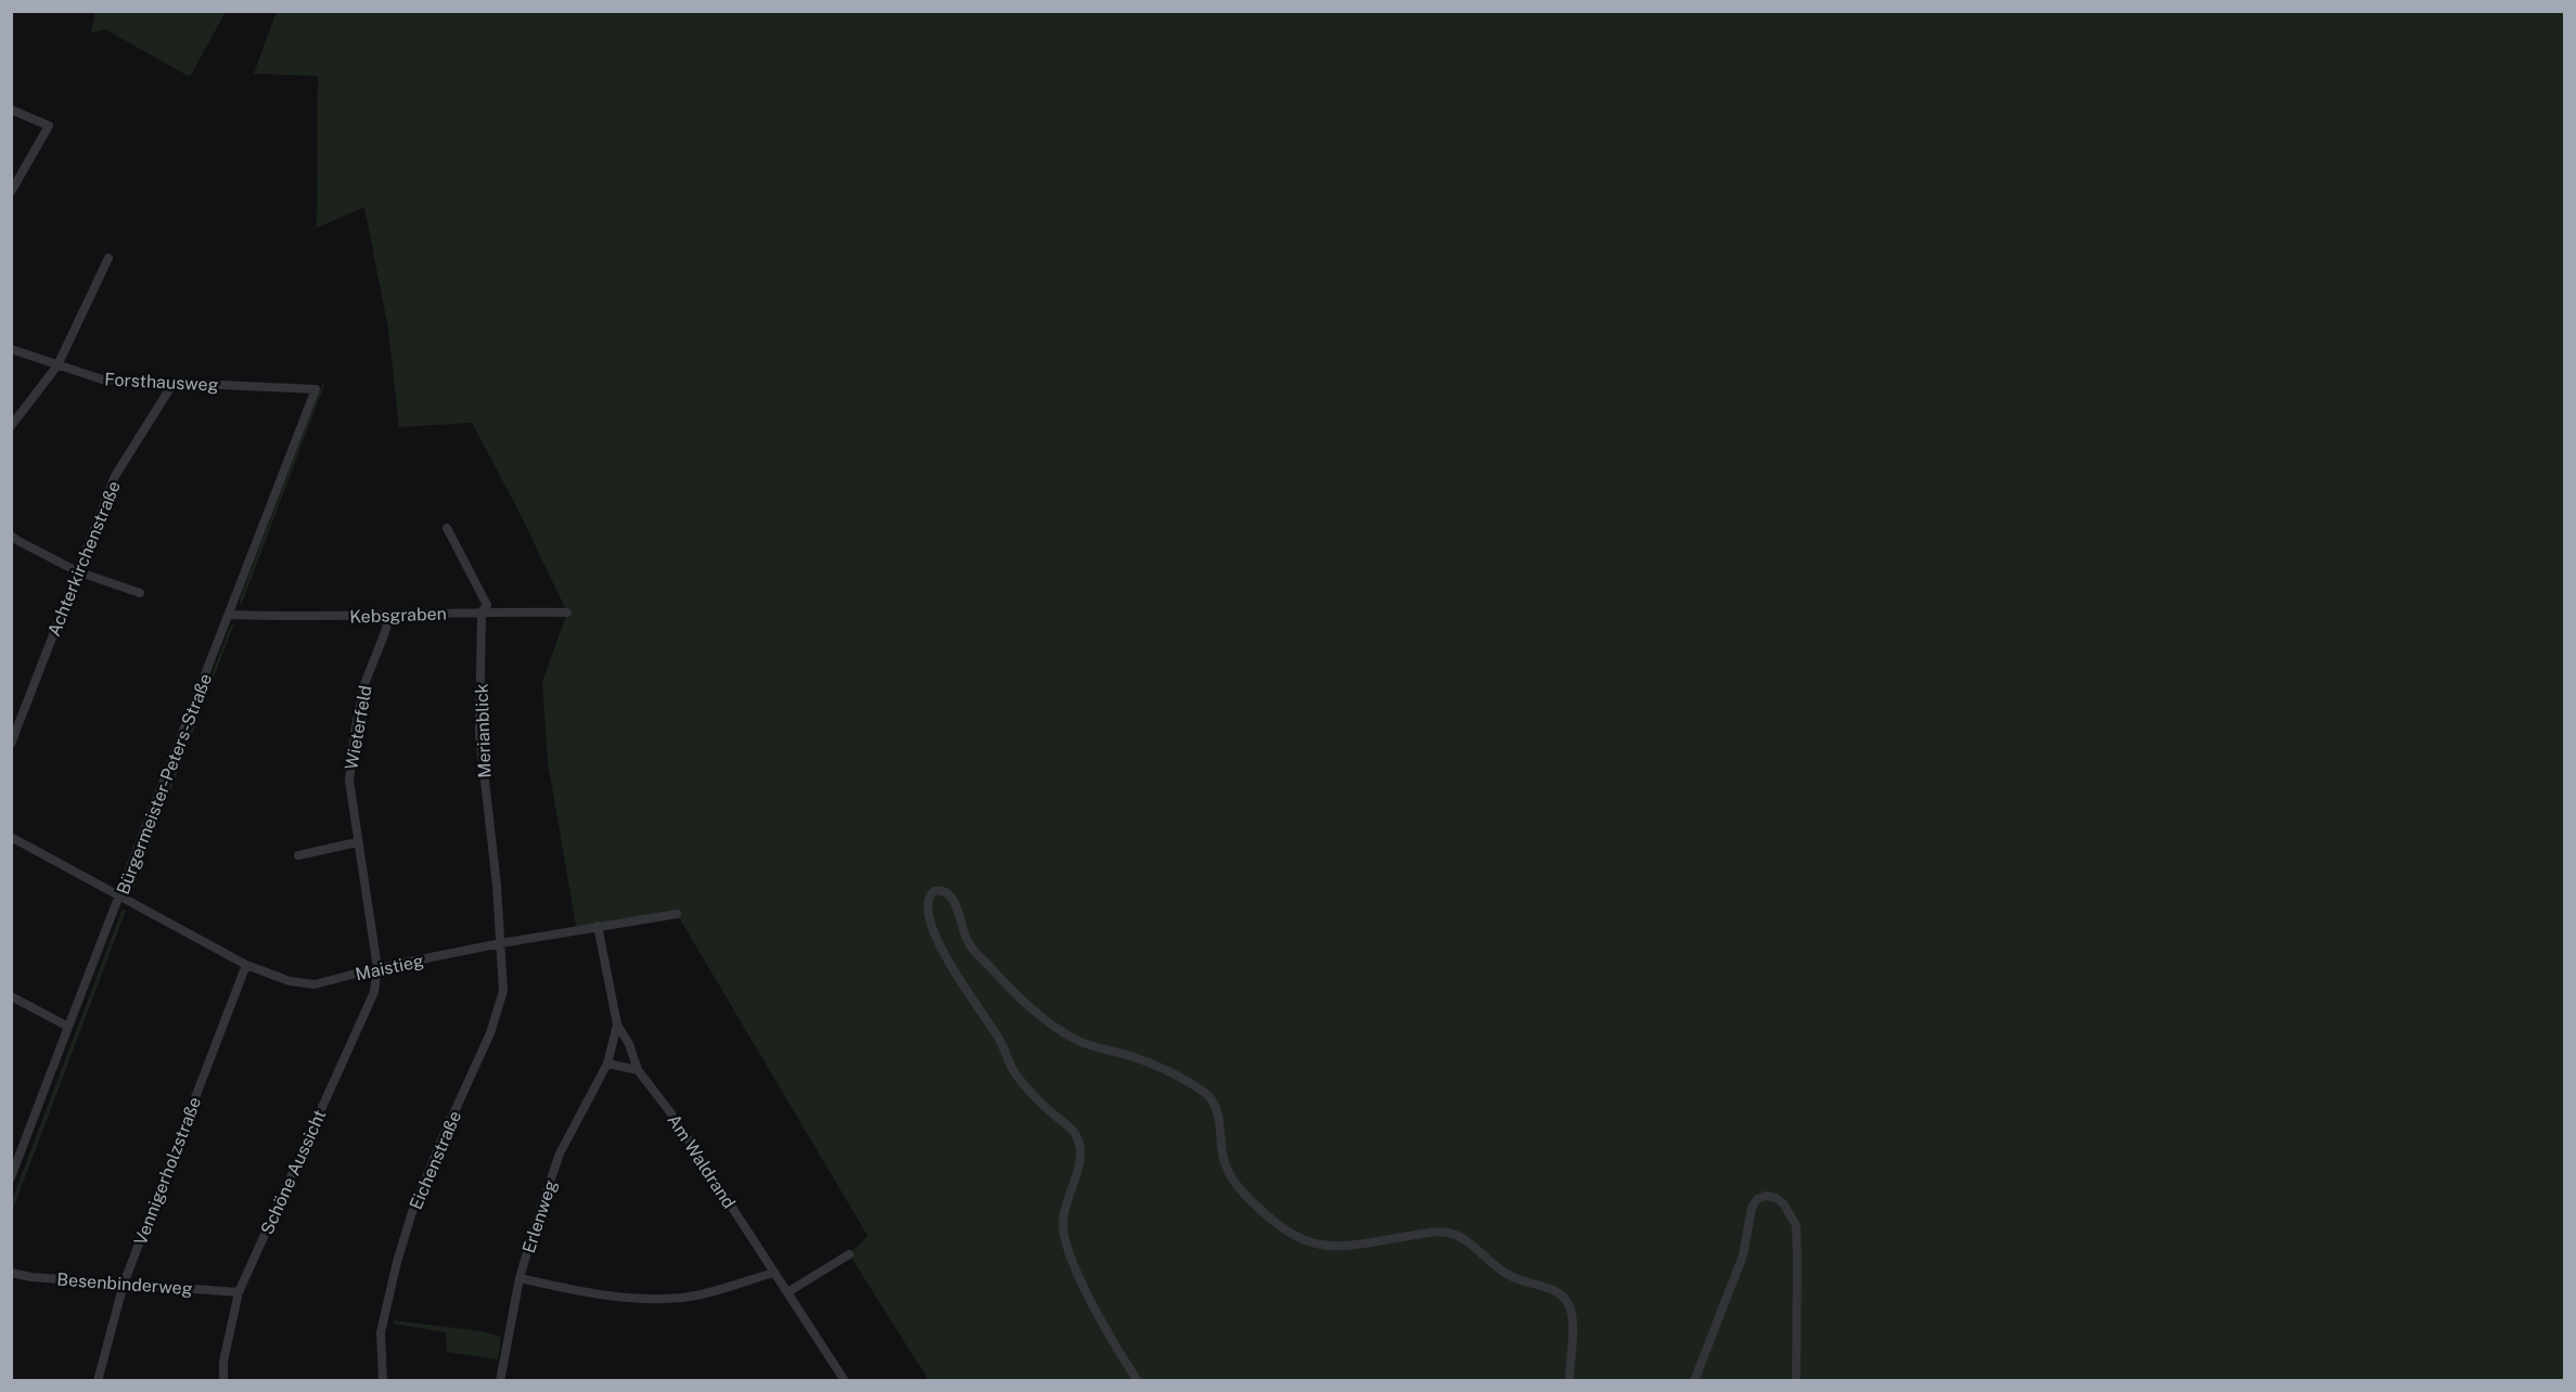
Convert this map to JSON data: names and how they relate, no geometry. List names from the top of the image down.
{
  "streets": {
    "street": [
      "Forsthausweg",
      "Achterkirchenstraße",
      "Kebsgraben",
      "Wieterfeld",
      "Merianblick",
      "Bürgermeister-Peters-Straße",
      "Maistieg",
      "Eichenstraße",
      "Am Waldrand",
      "Vennigerholzstraße",
      "Schöne Aussicht",
      "Erlenweg",
      "Besenbinderweg"
    ]
  },
  "crossings": [
    ["Forsthausweg", "Achterkirchenstraße"],
    ["Forsthausweg", "Bürgermeister-Peters-Straße"],
    ["Kebsgraben", "Wieterfeld"],
    ["Kebsgraben", "Merianblick"],
    ["Kebsgraben", "Bürgermeister-Peters-Straße"],
    ["Wieterfeld", "Maistieg"],
    ["Wieterfeld", "Schöne Aussicht"],
    ["Merianblick", "Maistieg"],
    ["Merianblick", "Eichenstraße"],
    ["Bürgermeister-Peters-Straße", "Maistieg"],
    ["Maistieg", "Eichenstraße"],
    ["Maistieg", "Am Waldrand"],
    ["Maistieg", "Vennigerholzstraße"],
    ["Maistieg", "Schöne Aussicht"],
    ["Am Waldrand", "Erlenweg"],
    ["Vennigerholzstraße", "Besenbinderweg"],
    ["Schöne Aussicht", "Besenbinderweg"]
  ]
}
